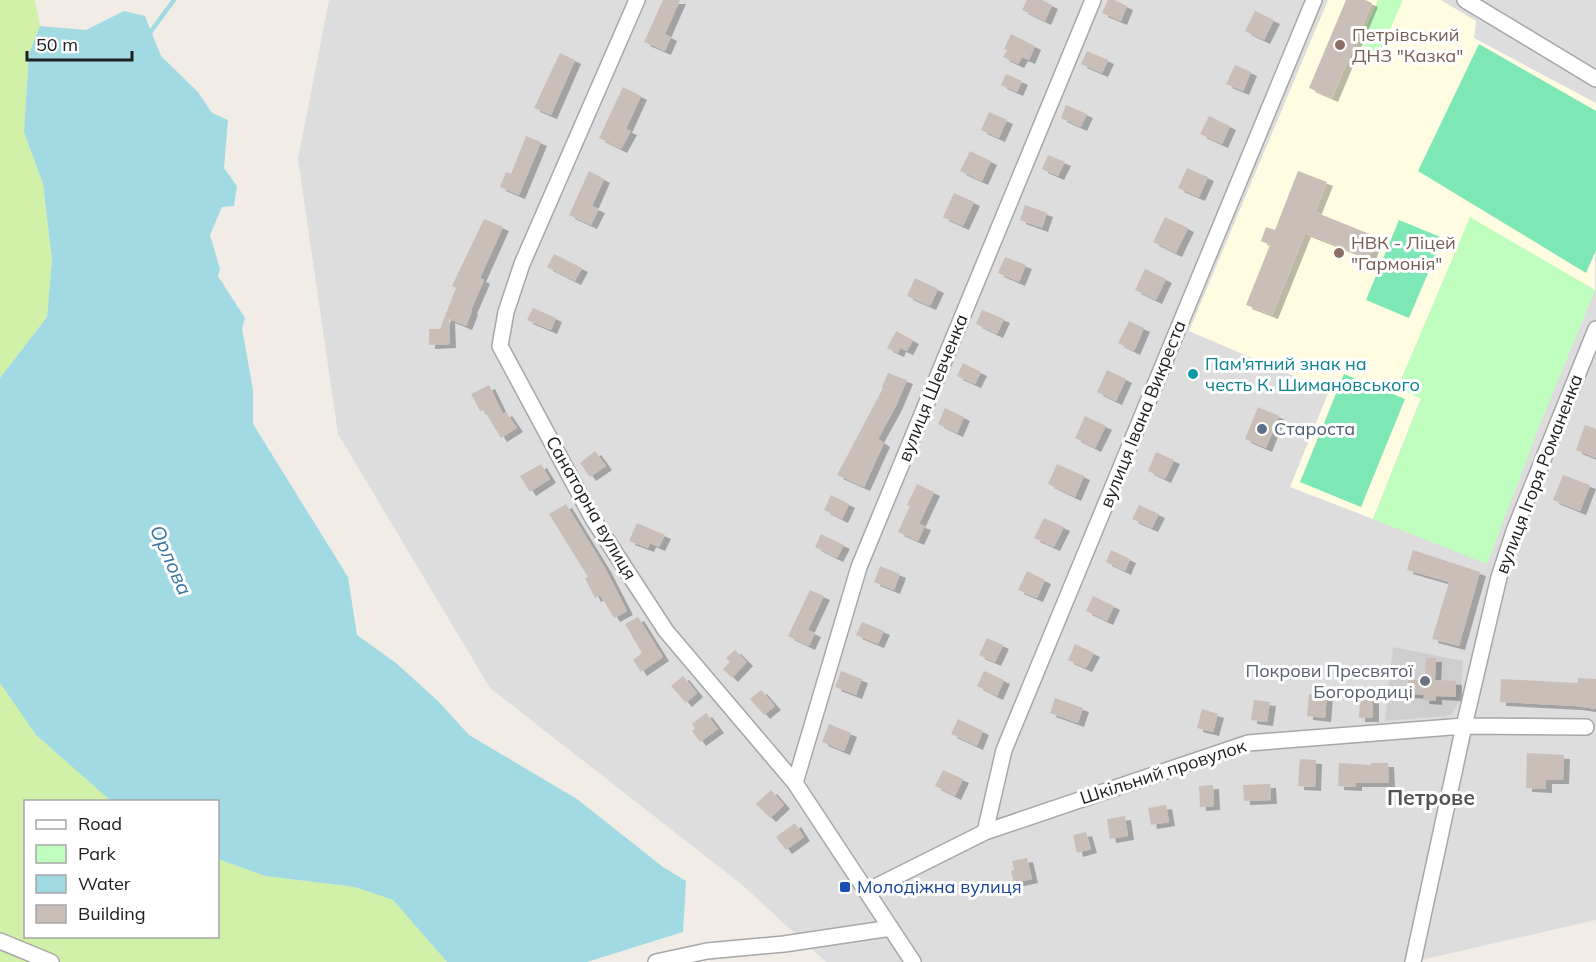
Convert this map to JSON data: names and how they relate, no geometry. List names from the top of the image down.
{
  "streets": {
    "street": [
      "вулиця Шевченка",
      "вулиця Івана Викреста",
      "вулиця Ігоря Романенка",
      "Санаторна вулиця",
      "Шкільний провулок"
    ]
  },
  "crossings": [
    ["вулиця Шевченка", "Санаторна вулиця"],
    ["вулиця Івана Викреста", "Шкільний провулок"],
    ["вулиця Ігоря Романенка", "Шкільний провулок"],
    ["Санаторна вулиця", "Шкільний провулок"]
  ],
  "districts": ["Петрове"],
  "water": ["Орлова"],
  "places": {
    "other": [
      "Петрівський ДНЗ \"Казка\"",
      "НВК - Ліцей \"Гармонія\"",
      "Пам'ятний знак на честь К. Шимановського",
      "Староста",
      "Покрови Пресвятої Богородиці"
    ],
    "transit": ["Молодіжна вулиця"]
  },
  "legend": [
    "Road",
    "Park",
    "Water",
    "Building"
  ],
  "scale_bar": "50 m"
}
